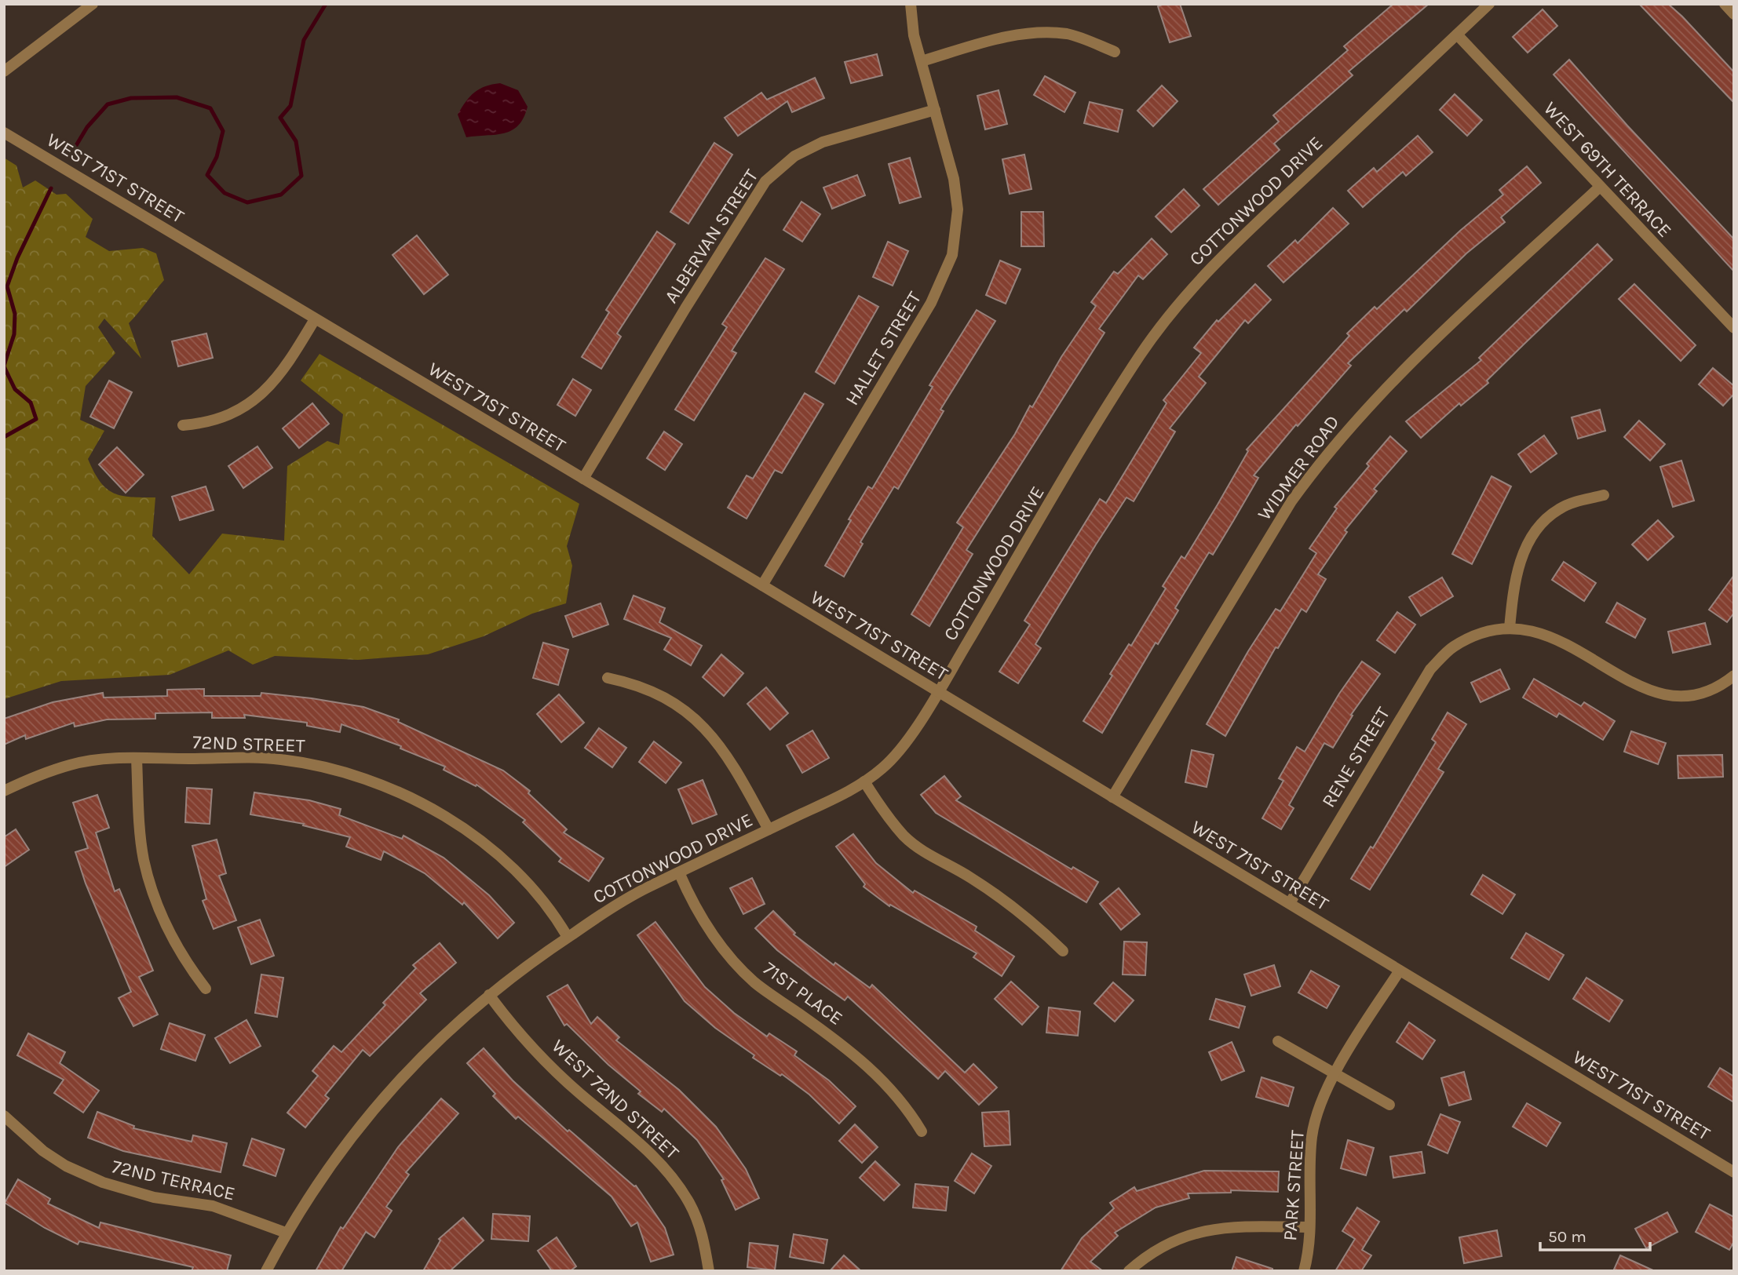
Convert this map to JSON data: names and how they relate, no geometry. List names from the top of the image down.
{
  "streets": {
    "street": [
      "WEST 69TH TERRACE",
      "WEST 71ST STREET",
      "COTTONWOOD DRIVE",
      "ALBERVAN STREET",
      "HALLET STREET",
      "WIDMER ROAD",
      "72ND STREET",
      "RENE STREET",
      "71ST PLACE",
      "WEST 72ND STREET",
      "72ND TERRACE",
      "PARK STREET"
    ]
  },
  "crossings": [
    ["WEST 69TH TERRACE", "COTTONWOOD DRIVE"],
    ["WEST 69TH TERRACE", "WIDMER ROAD"],
    ["WEST 71ST STREET", "COTTONWOOD DRIVE"],
    ["WEST 71ST STREET", "ALBERVAN STREET"],
    ["WEST 71ST STREET", "HALLET STREET"],
    ["WEST 71ST STREET", "WIDMER ROAD"],
    ["WEST 71ST STREET", "RENE STREET"],
    ["WEST 71ST STREET", "PARK STREET"],
    ["COTTONWOOD DRIVE", "72ND STREET"],
    ["COTTONWOOD DRIVE", "71ST PLACE"],
    ["COTTONWOOD DRIVE", "WEST 72ND STREET"],
    ["COTTONWOOD DRIVE", "72ND TERRACE"],
    ["ALBERVAN STREET", "HALLET STREET"]
  ],
  "scale_bar": "50 m"
}
